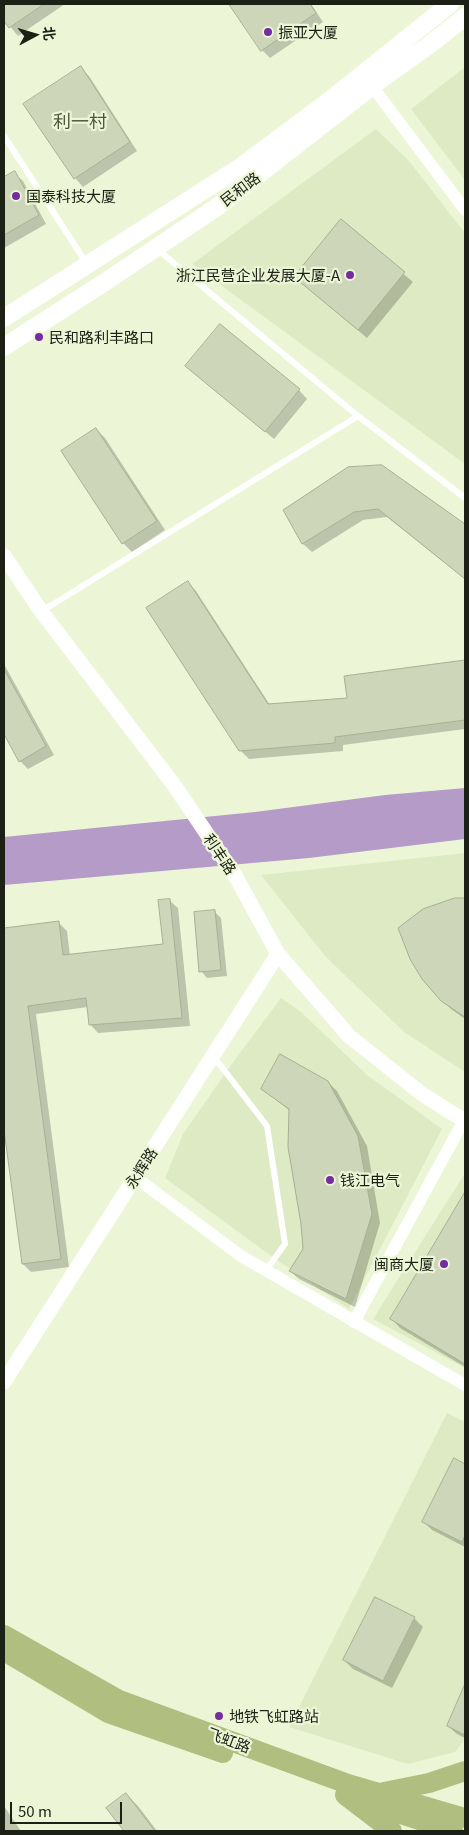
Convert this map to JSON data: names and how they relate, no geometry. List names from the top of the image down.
{
  "streets": {
    "main road": ["民和路", "飞虹路"],
    "street": ["利丰路", "永辉路"]
  },
  "crossings": [
    ["利丰路", "永辉路"]
  ],
  "districts": ["利一村"],
  "places": [
    "振亚大厦",
    "国泰科技大厦",
    "浙江民营企业发展大厦-A",
    "民和路利丰路口",
    "钱江电气",
    "闽商大厦",
    "地铁飞虹路站"
  ],
  "scale_bar": "50 m",
  "north": "right"
}
